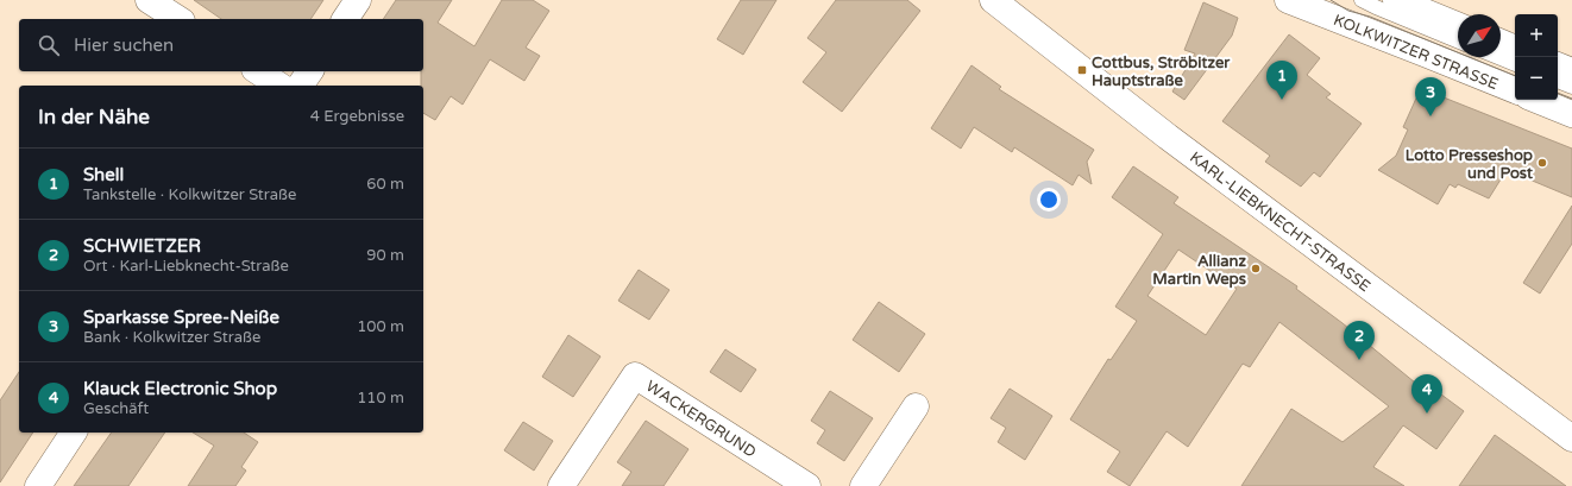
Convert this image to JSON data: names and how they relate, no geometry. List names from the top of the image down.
{
  "streets": {
    "street": ["KOLKWITZER STRASSE", "KARL-LIEBKNECHT-STRASSE", "WACKERGRUND"]
  },
  "places": {
    "transit": ["Cottbus, Ströbitzer Hauptstraße"],
    "other": ["Lotto Presseshop und Post", "Allianz Martin Weps"]
  },
  "north": "top right",
  "page": {
    "map_buttons": ["+", "−"],
    "search": "Hier suchen",
    "pins": [
      "1",
      "3",
      "2",
      "4"
    ],
    "heading": ["In der Nähe", "4 Ergebnisse"],
    "list": [
      {
        "mark": "1",
        "name": "Shell",
        "note": "Tankstelle · Kolkwitzer Straße",
        "value": "60 m"
      },
      {
        "mark": "2",
        "name": "SCHWIETZER",
        "note": "Ort · Karl-Liebknecht-Straße",
        "value": "90 m"
      },
      {
        "mark": "3",
        "name": "Sparkasse Spree-Neiße",
        "note": "Bank · Kolkwitzer Straße",
        "value": "100 m"
      },
      {
        "mark": "4",
        "name": "Klauck Electronic Shop",
        "note": "Geschäft",
        "value": "110 m"
      }
    ]
  }
}
